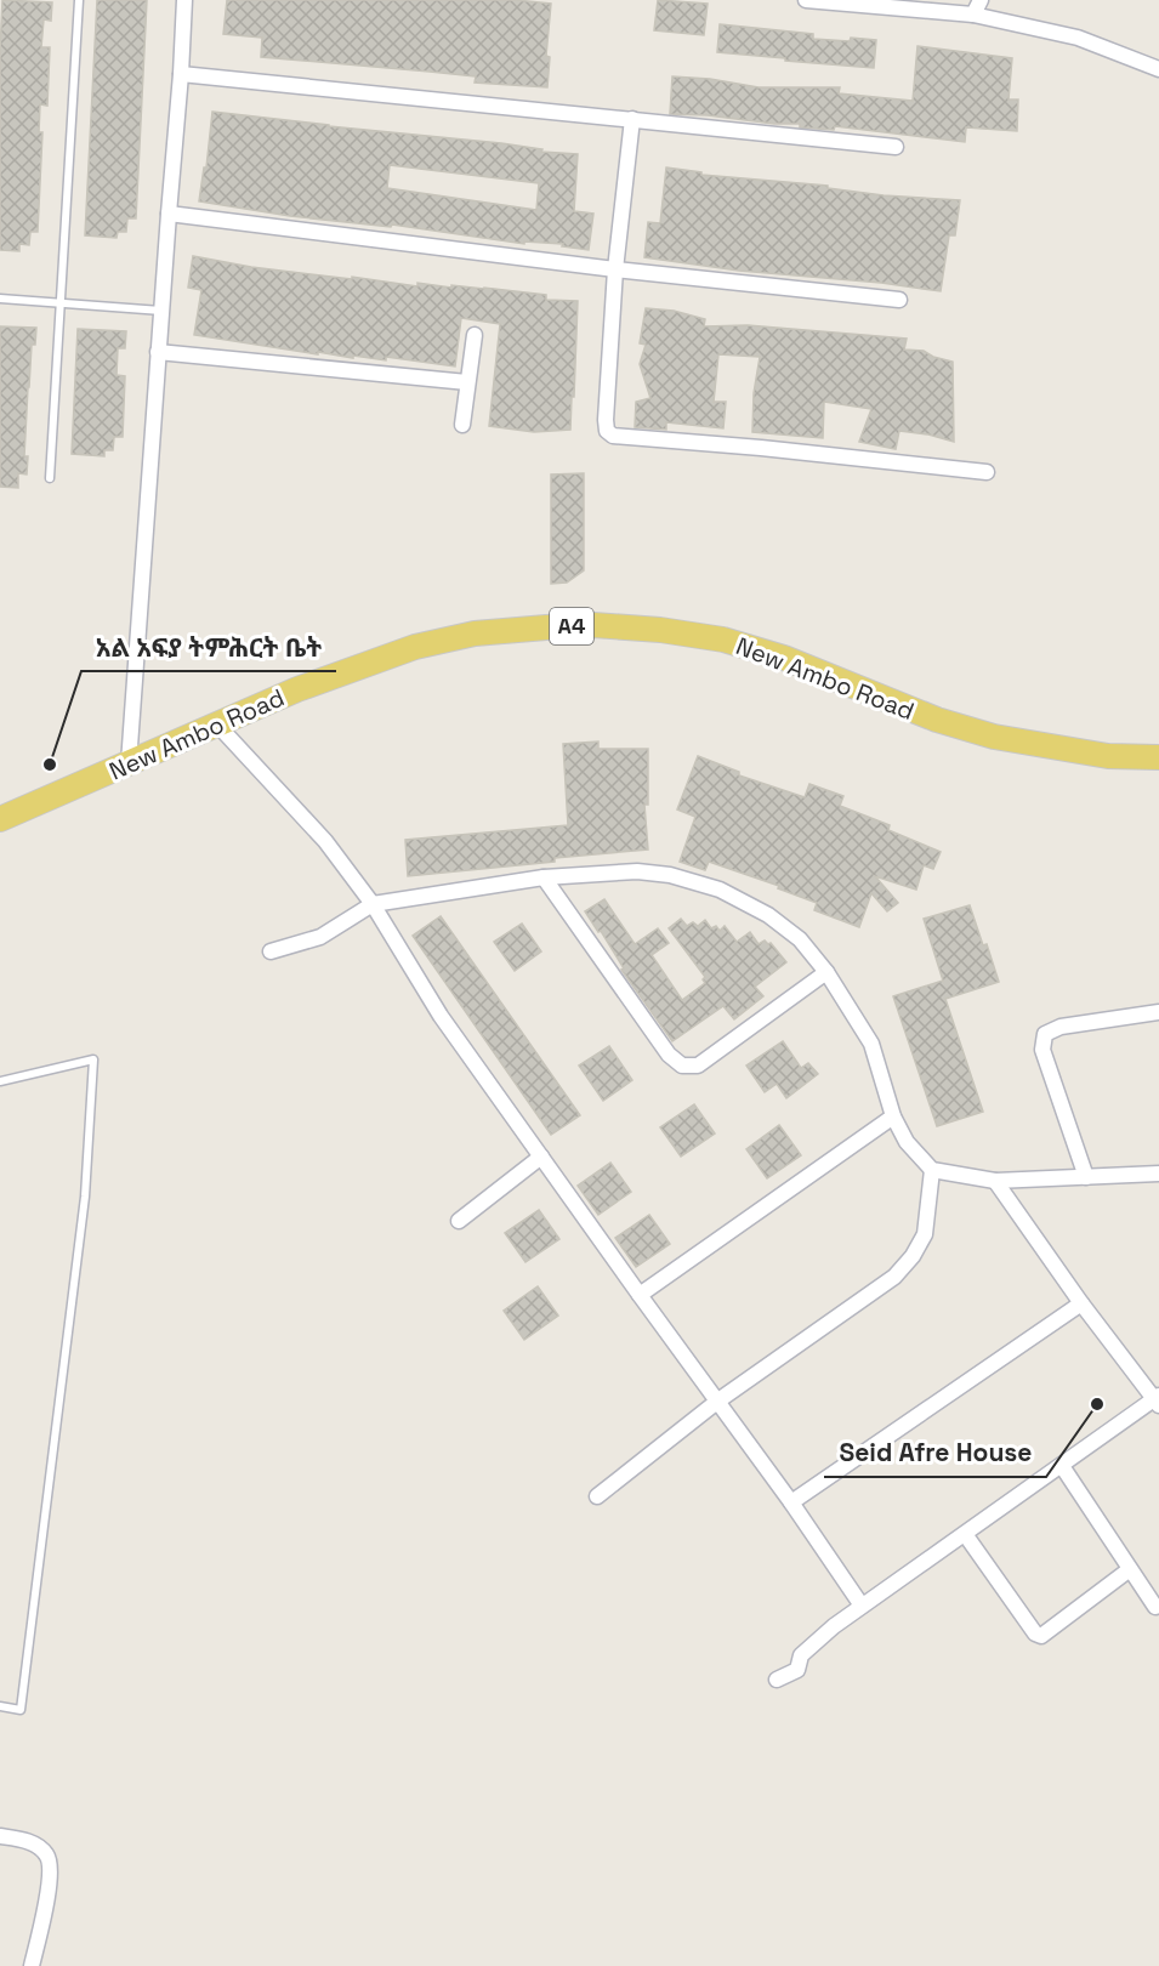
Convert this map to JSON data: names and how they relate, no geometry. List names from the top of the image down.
{
  "streets": {
    "main road": ["A4", "New Ambo Road"]
  },
  "places": ["አል አፍያ ትምሕርት ቤት", "Seid Afre House"]
}
